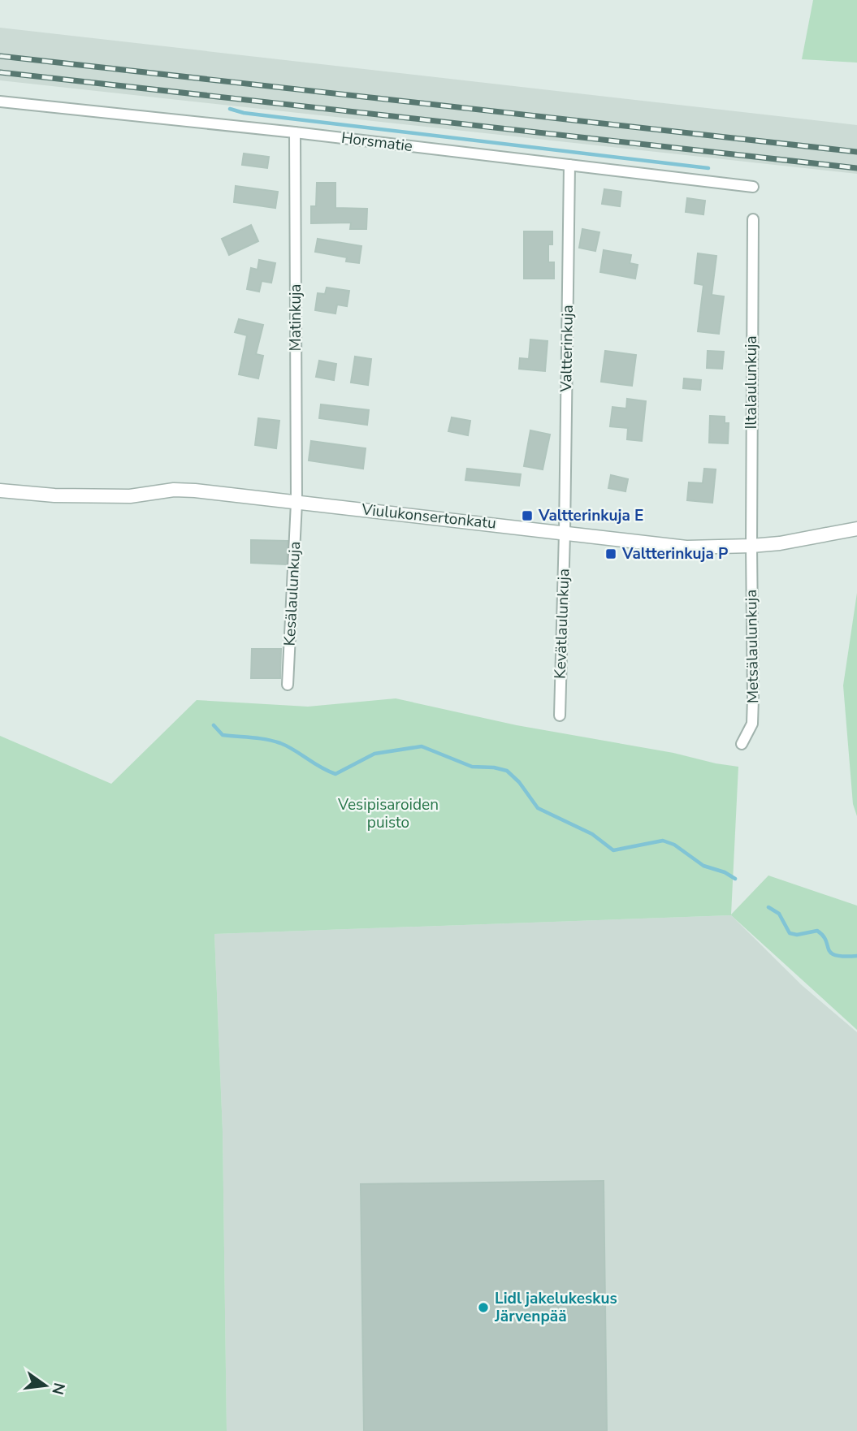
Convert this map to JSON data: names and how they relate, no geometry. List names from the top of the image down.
{
  "streets": {
    "street": [
      "Horsmatie",
      "Matinkuja",
      "Valtterinkuja",
      "Iltalaulunkuja",
      "Viulukonsertonkatu",
      "Kesälaulunkuja",
      "Kevätlaulunkuja",
      "Metsälaulunkuja"
    ]
  },
  "crossings": [
    ["Horsmatie", "Matinkuja"],
    ["Horsmatie", "Valtterinkuja"],
    ["Matinkuja", "Viulukonsertonkatu"],
    ["Matinkuja", "Kesälaulunkuja"],
    ["Valtterinkuja", "Viulukonsertonkatu"],
    ["Valtterinkuja", "Kevätlaulunkuja"],
    ["Iltalaulunkuja", "Viulukonsertonkatu"],
    ["Iltalaulunkuja", "Metsälaulunkuja"],
    ["Viulukonsertonkatu", "Kesälaulunkuja"],
    ["Viulukonsertonkatu", "Kevätlaulunkuja"],
    ["Viulukonsertonkatu", "Metsälaulunkuja"]
  ],
  "parks": ["Vesipisaroiden puisto"],
  "places": {
    "transit": ["Valtterinkuja E", "Valtterinkuja P"],
    "other": ["Lidl jakelukeskus Järvenpää"]
  },
  "north": "right"
}
